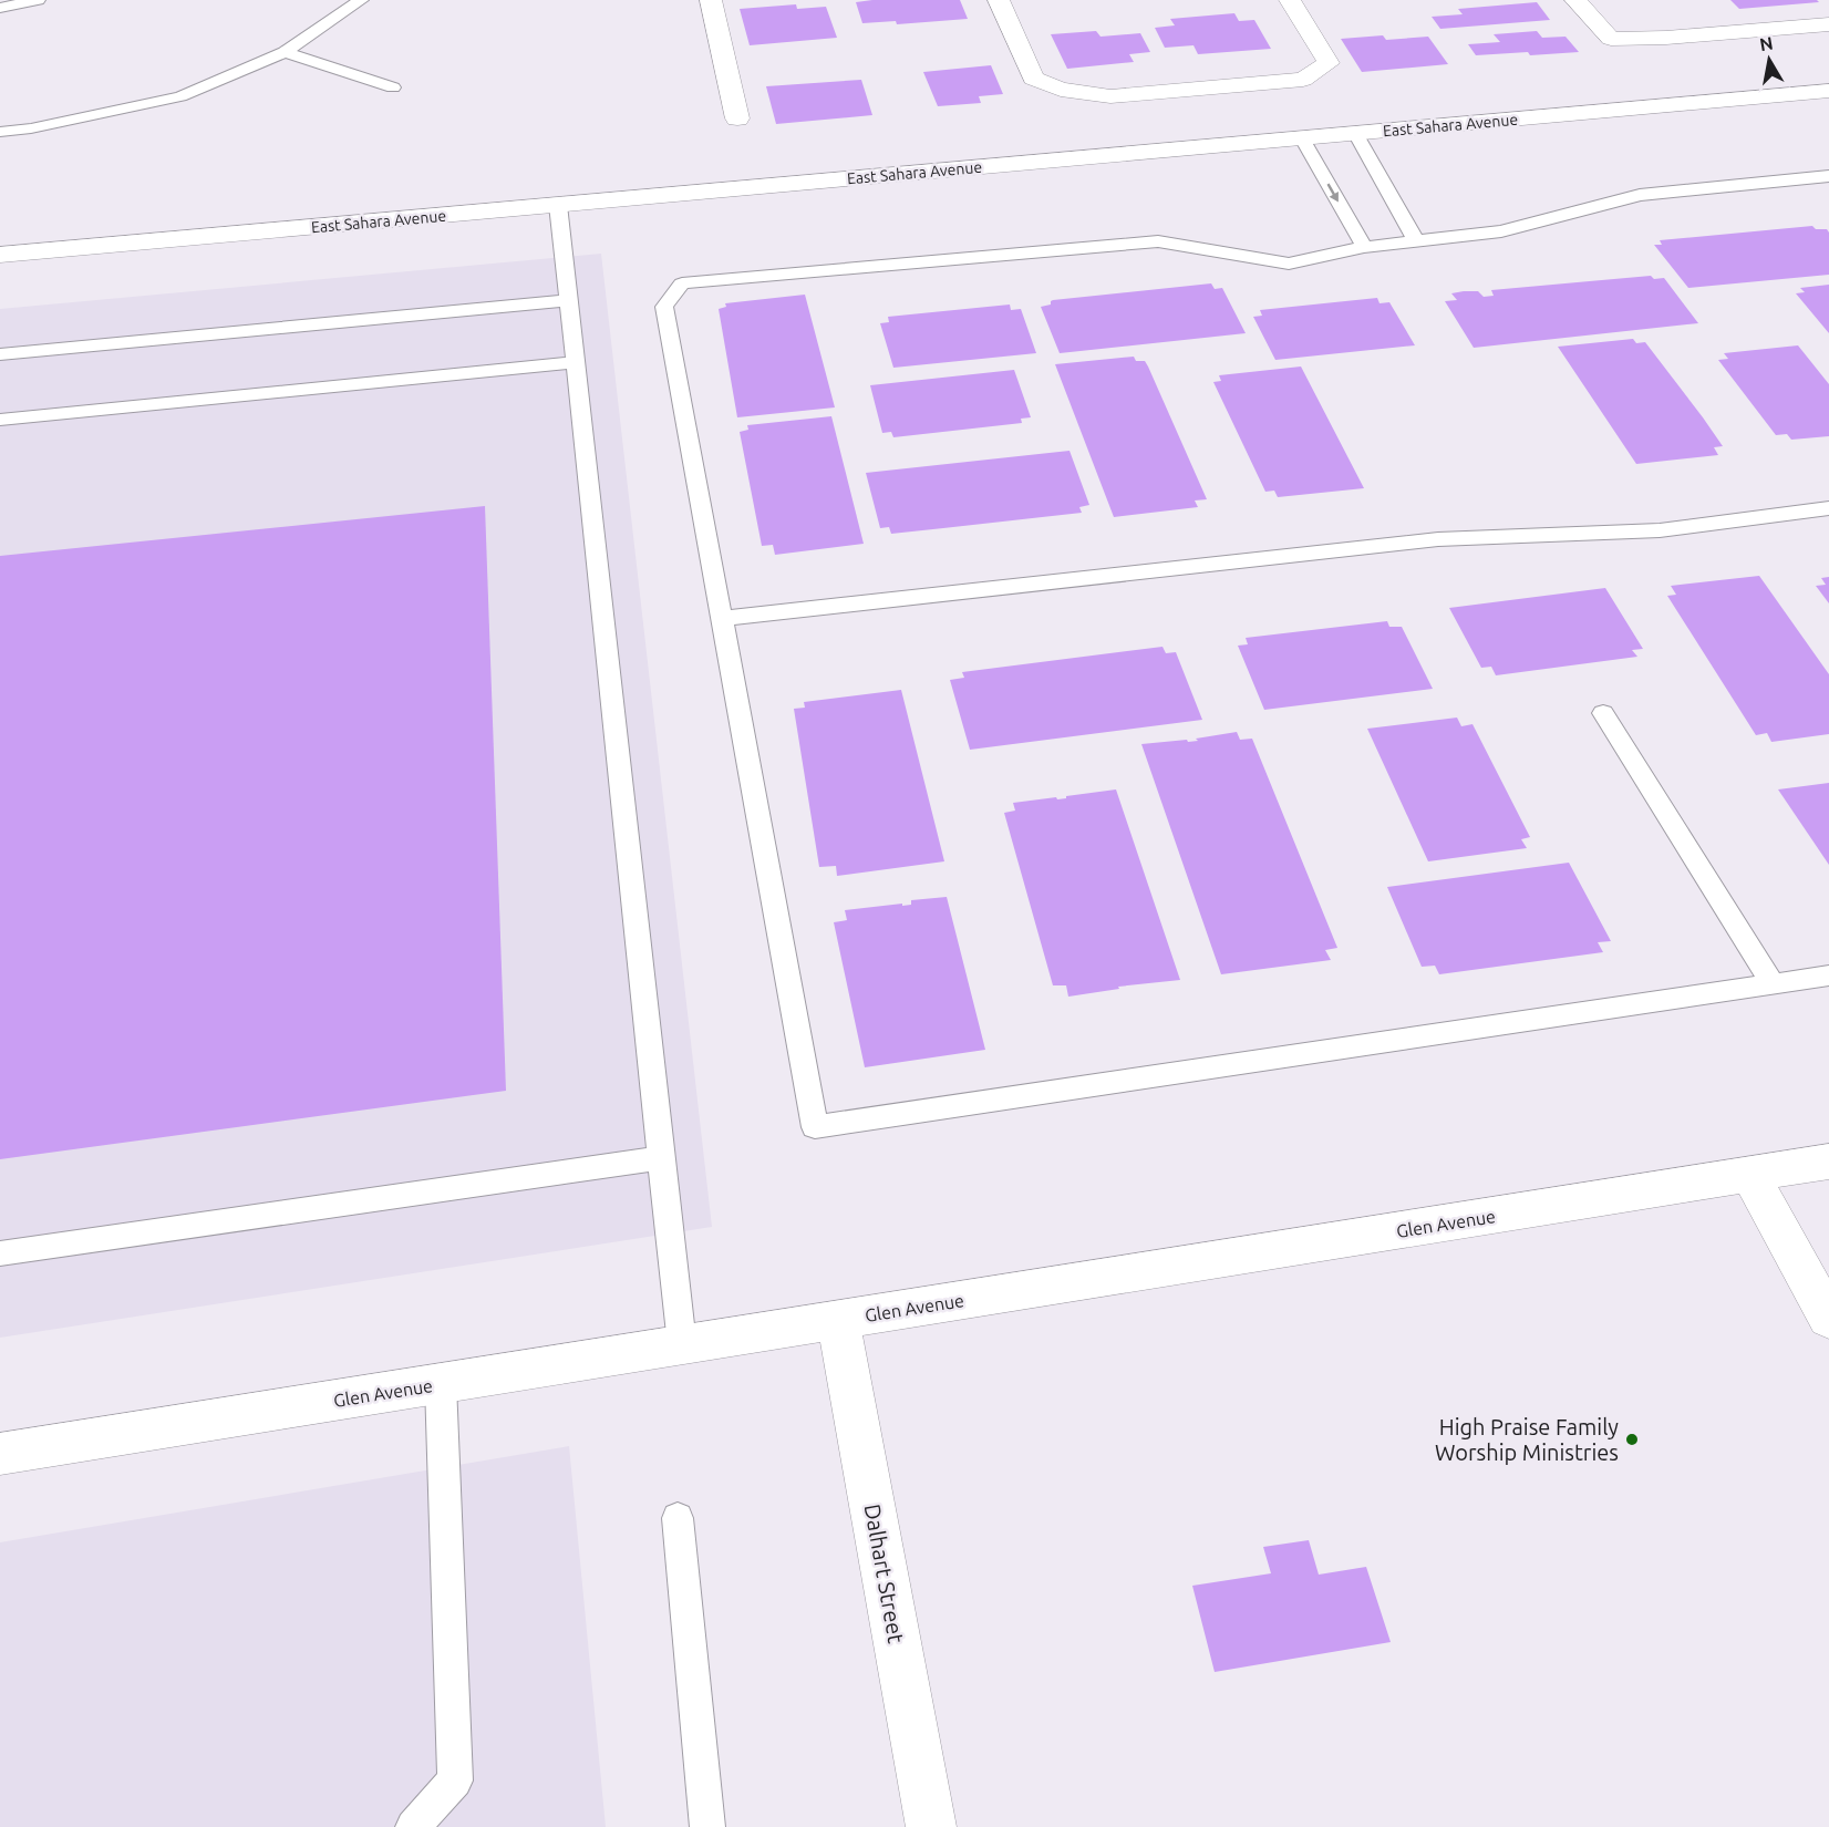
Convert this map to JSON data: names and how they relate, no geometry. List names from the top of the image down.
{
  "streets": {
    "street": ["East Sahara Avenue", "Glen Avenue", "Dalhart Street"]
  },
  "crossings": [
    ["Glen Avenue", "Dalhart Street"]
  ],
  "places": ["High Praise Family Worship Ministries"],
  "north": "top"
}
